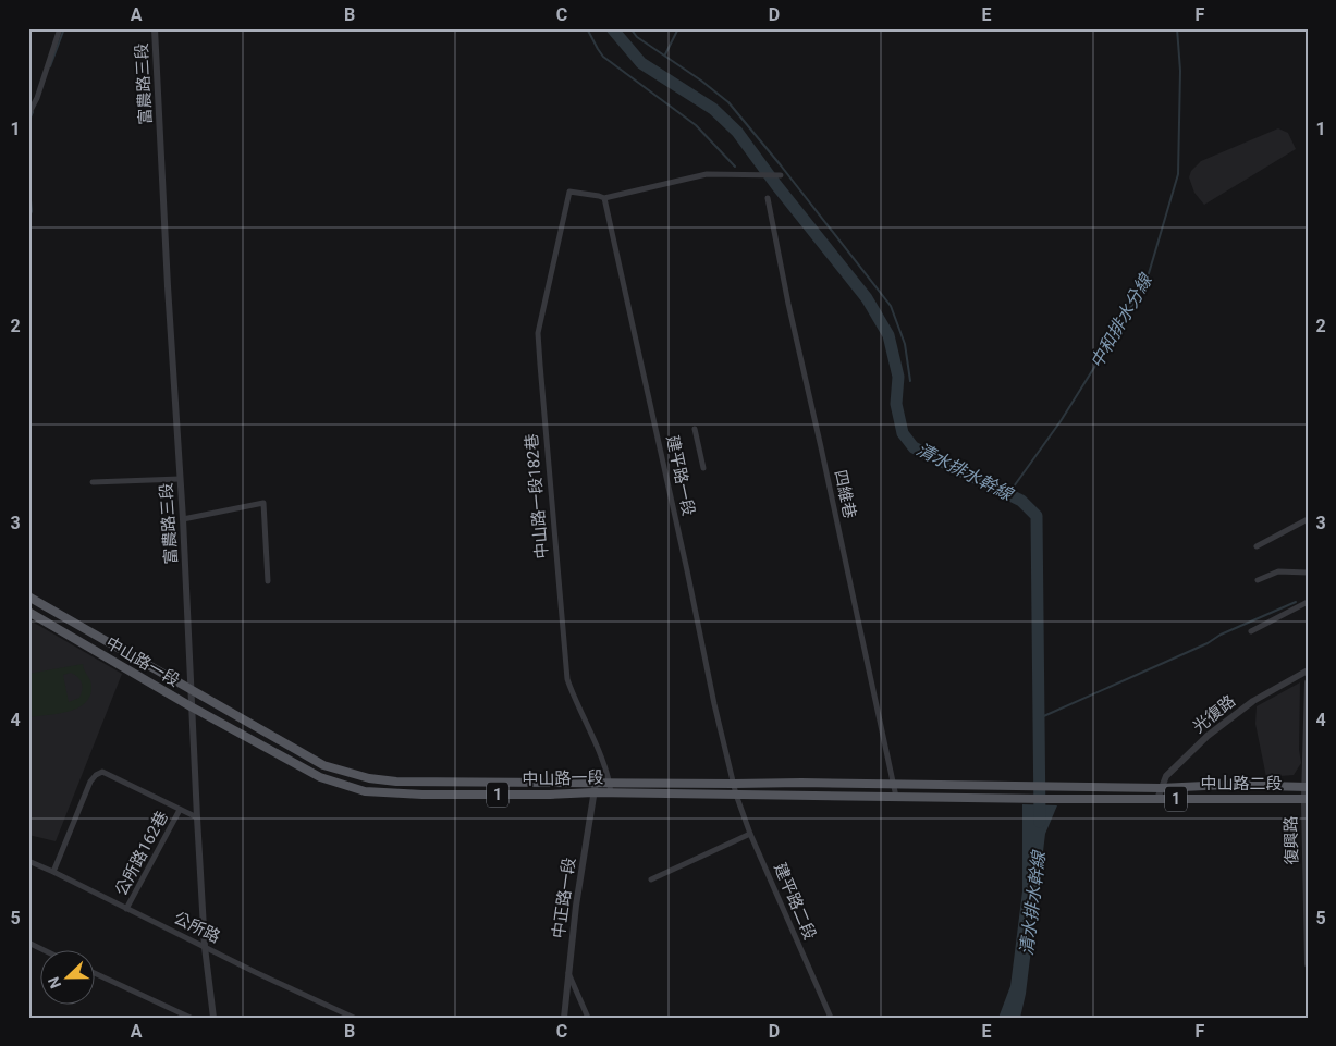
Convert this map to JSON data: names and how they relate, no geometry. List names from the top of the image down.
{
  "streets": {
    "main road": ["中山路一段", "中山路二段", "1"],
    "street": [
      "富農路三段",
      "建平路一段",
      "四維巷",
      "中山路一段182巷",
      "光復路",
      "復興路",
      "公所路162巷",
      "中正路一段",
      "建平路二段",
      "公所路"
    ]
  },
  "crossings": [
    ["富農路三段", "中山路一段"],
    ["富農路三段", "公所路"],
    ["建平路一段", "中山路一段182巷"],
    ["建平路一段", "中山路一段"],
    ["建平路一段", "建平路二段"],
    ["四維巷", "中山路一段"],
    ["中山路一段182巷", "中山路一段"],
    ["中山路一段", "中山路二段"],
    ["中山路一段", "中正路一段"],
    ["中山路一段", "建平路二段"],
    ["光復路", "中山路二段"],
    ["中山路二段", "復興路"],
    ["公所路162巷", "公所路"]
  ],
  "water": ["中和排水分線", "清水排水幹線"],
  "north": "left",
  "grid": {
    "columns": [
      "A",
      "B",
      "C",
      "D",
      "E",
      "F"
    ],
    "rows": [
      "1",
      "2",
      "3",
      "4",
      "5"
    ]
  }
}
